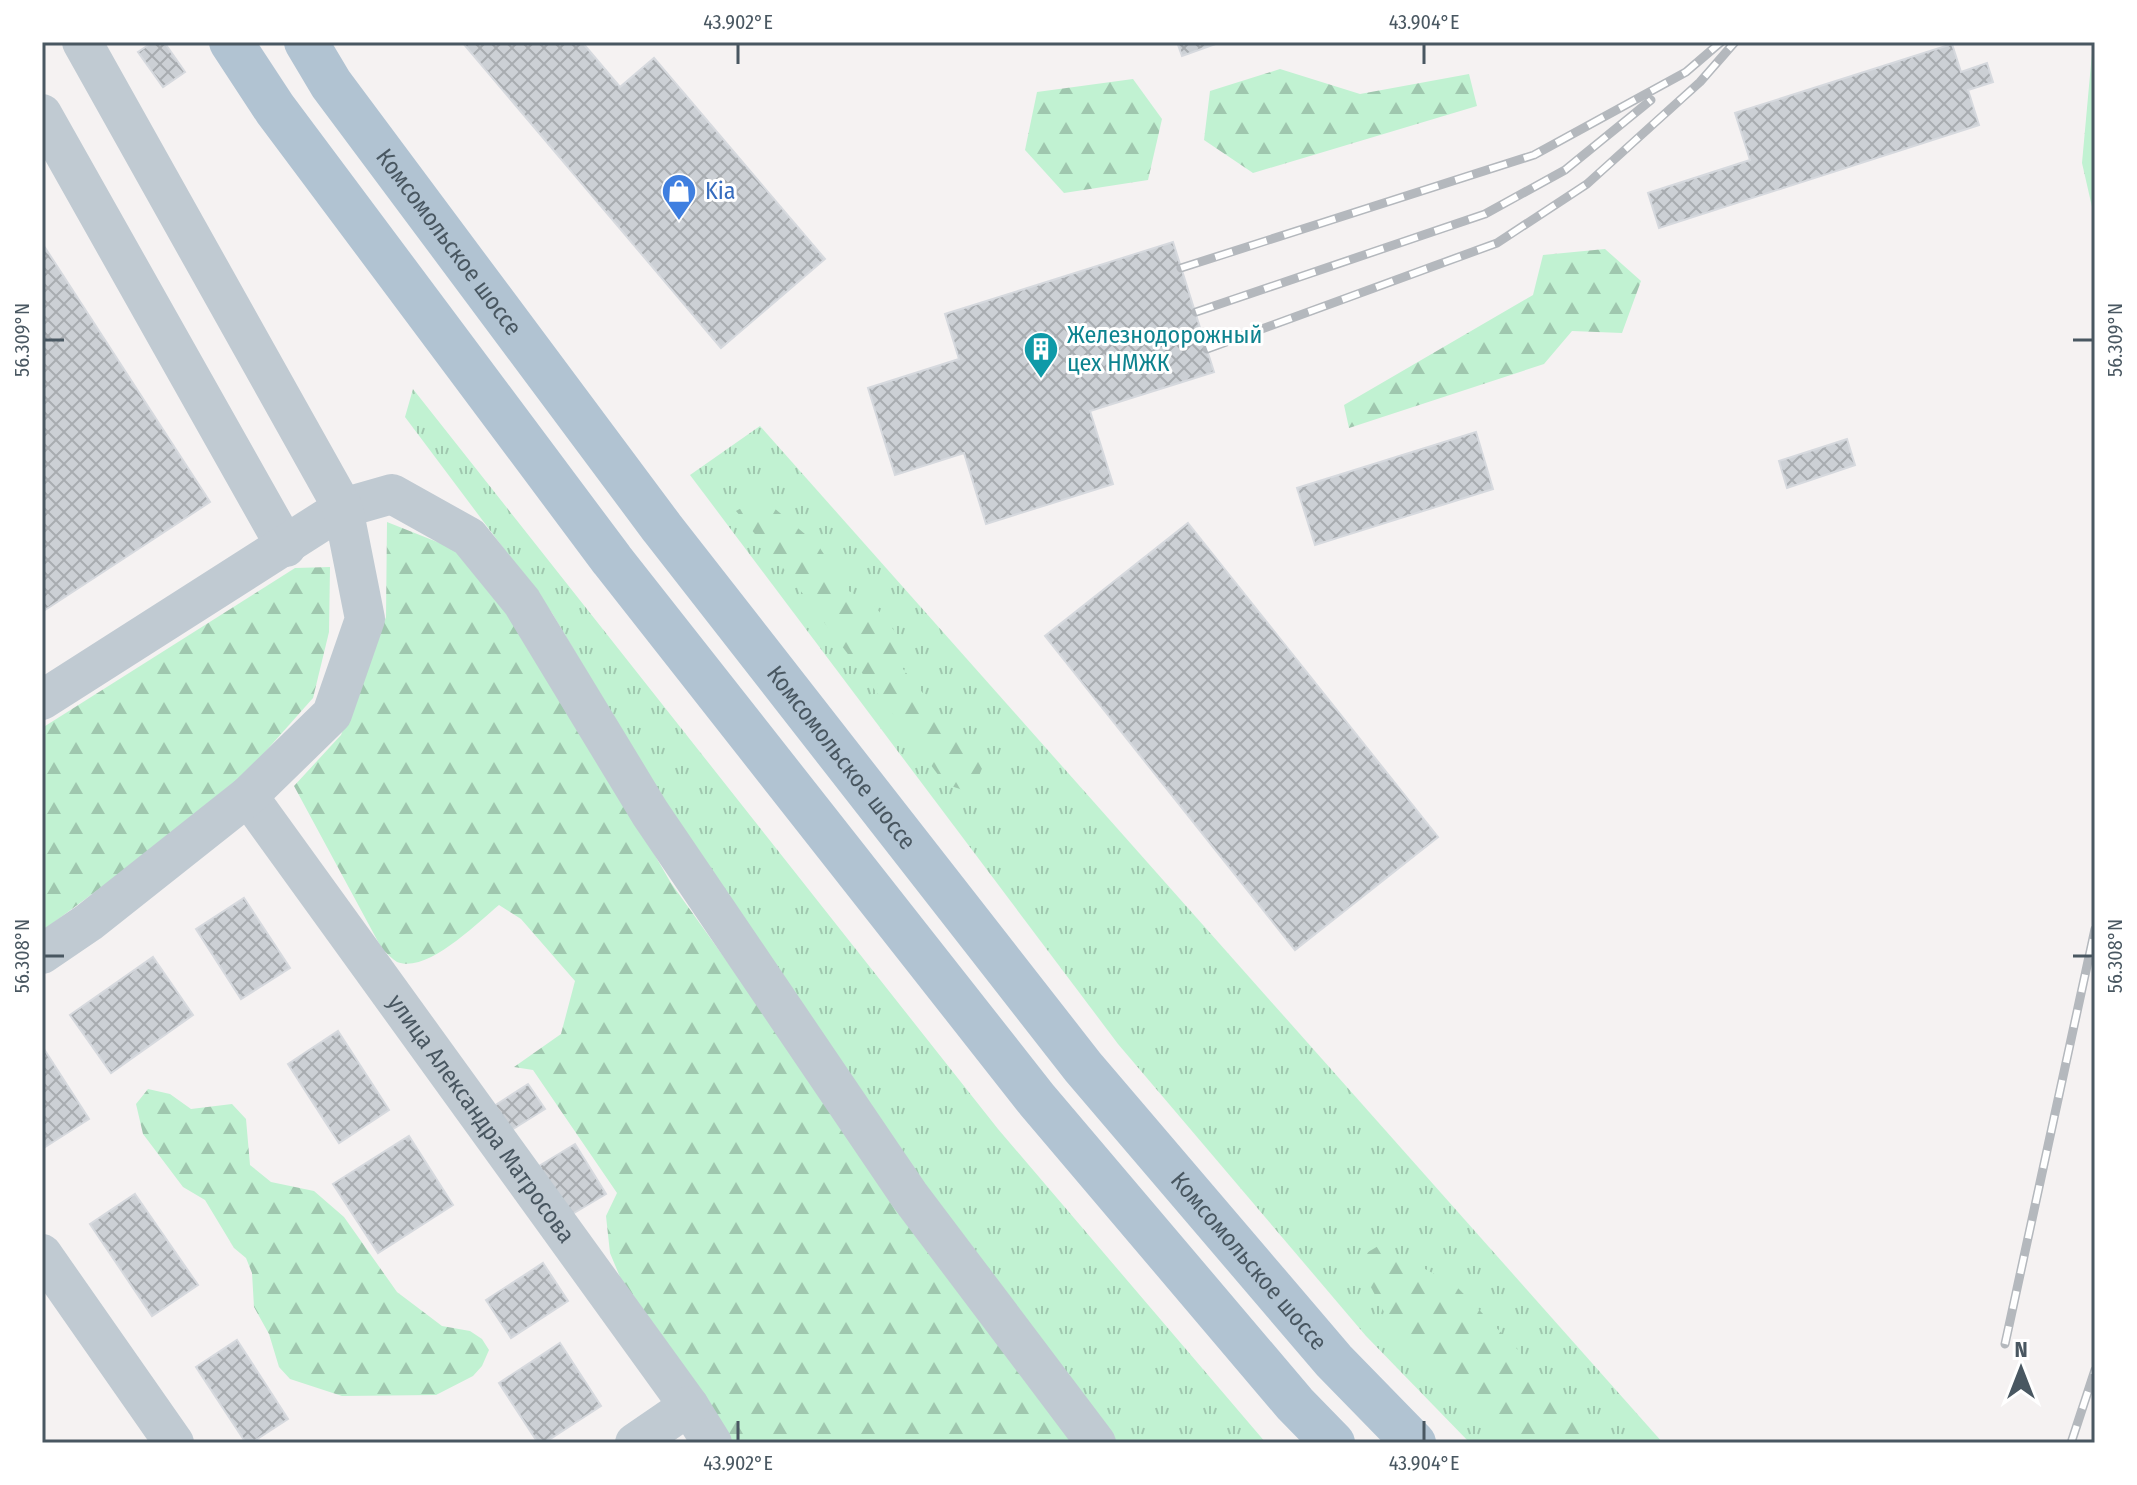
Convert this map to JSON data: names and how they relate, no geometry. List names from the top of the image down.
{
  "streets": {
    "main road": ["Комсомольское шоссе"],
    "street": ["улица Александра Матросова"]
  },
  "places": {
    "shop": ["Kia"],
    "building": ["Железнодорожный цех НМЖК"]
  },
  "north": "top",
  "coordinates": [
    "43.902°E",
    "43.904°E",
    "56.309°N",
    "56.308°N"
  ]
}
